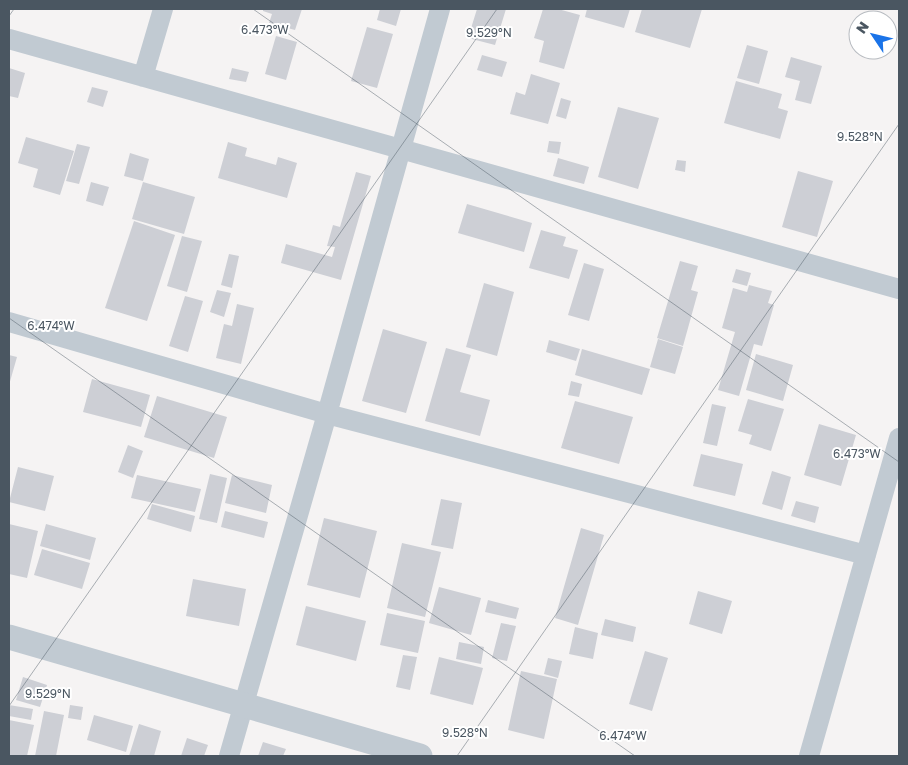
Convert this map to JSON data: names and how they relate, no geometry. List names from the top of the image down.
{
  "north": "top left",
  "coordinates": [
    "6.473°W",
    "9.529°N",
    "9.528°N",
    "6.474°W"
  ]
}
